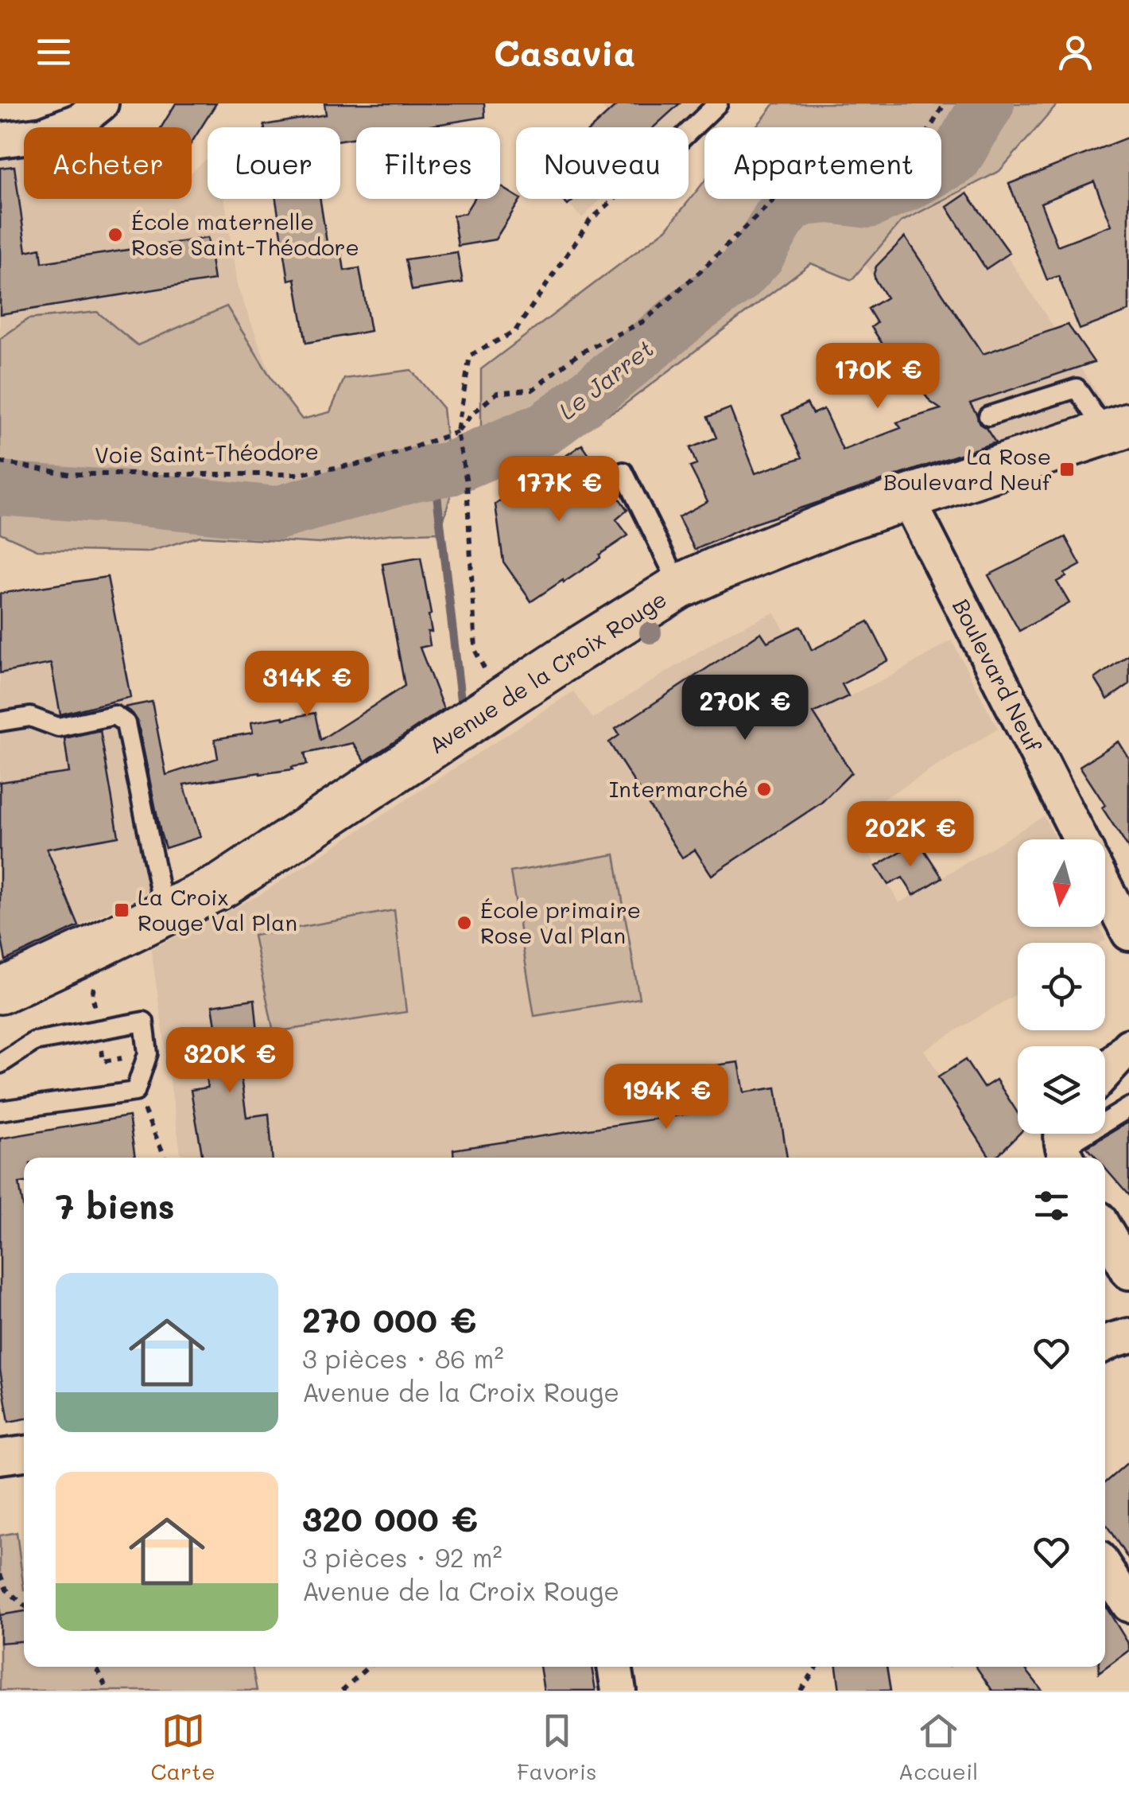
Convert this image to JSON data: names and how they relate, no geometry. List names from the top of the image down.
{
  "streets": {
    "main road": ["Avenue de la Croix Rouge"],
    "street": ["Boulevard Neuf"],
    "path": ["Voie Saint-Théodore"]
  },
  "crossings": [
    ["Avenue de la Croix Rouge", "Boulevard Neuf"]
  ],
  "water": ["Le Jarret"],
  "places": {
    "other": ["École maternelle Rose Saint-Théodore", "Intermarché", "École primaire Rose Val Plan"],
    "transit": ["La Rose Boulevard Neuf", "La Croix Rouge Val Plan"]
  },
  "north": "bottom",
  "page": {
    "header": "Casavia",
    "chip": [
      "Acheter",
      "Louer",
      "Filtres",
      "Nouveau",
      "Appartement"
    ],
    "price": [
      "170K €",
      "177K €",
      "314K €",
      "270K €",
      "202K €",
      "320K €",
      "194K €"
    ],
    "heading": "7 biens",
    "list": [
      {
        "name": "270 000 €",
        "note": "3 pièces · 86 m² · Avenue de la Croix Rouge"
      },
      {
        "name": "320 000 €",
        "note": "3 pièces · 92 m² · Avenue de la Croix Rouge"
      }
    ],
    "tabs": ["Carte", "Favoris", "Accueil"]
  }
}
